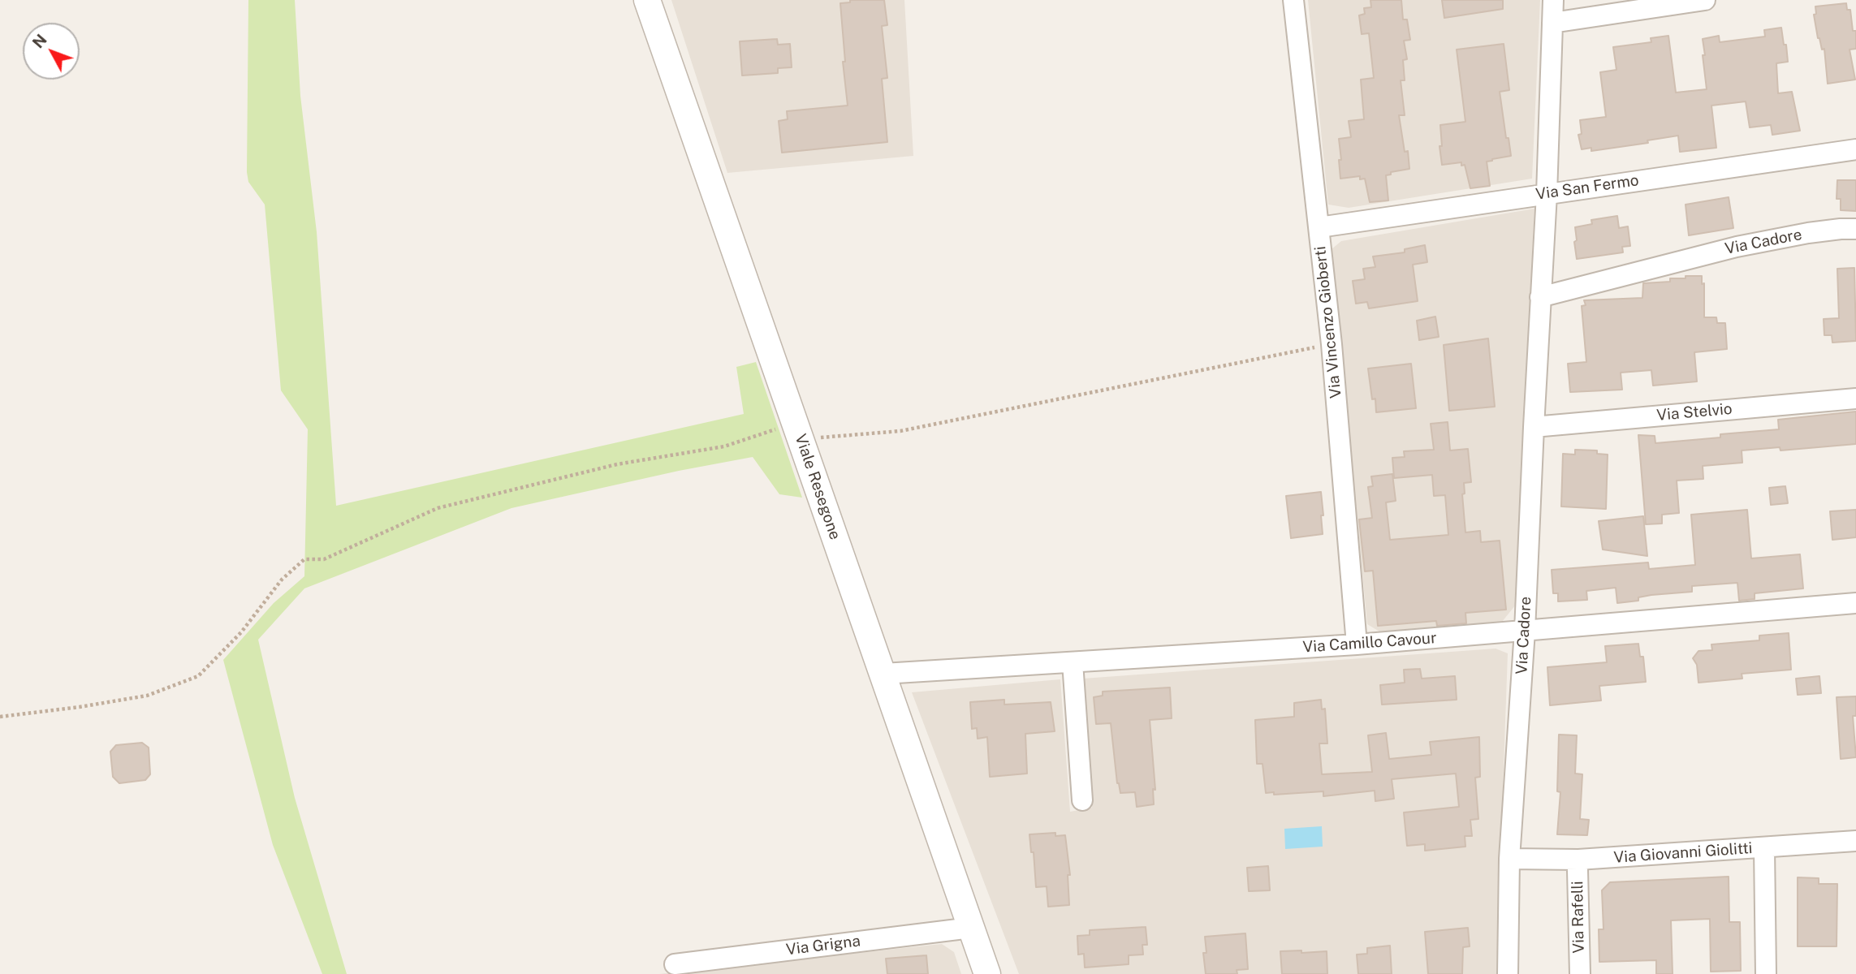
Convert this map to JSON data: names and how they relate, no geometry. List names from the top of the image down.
{
  "streets": {
    "street": [
      "Via San Fermo",
      "Via Cadore",
      "Via Vincenzo Gioberti",
      "Via Stelvio",
      "Viale Resegone",
      "Via Camillo Cavour",
      "Via Giovanni Giolitti",
      "Via Rafelli",
      "Via Grigna"
    ]
  },
  "crossings": [
    ["Via San Fermo", "Via Cadore"],
    ["Via San Fermo", "Via Vincenzo Gioberti"],
    ["Via Cadore", "Via Stelvio"],
    ["Via Cadore", "Via Camillo Cavour"],
    ["Via Cadore", "Via Giovanni Giolitti"],
    ["Via Vincenzo Gioberti", "Via Camillo Cavour"],
    ["Viale Resegone", "Via Camillo Cavour"],
    ["Viale Resegone", "Via Grigna"],
    ["Via Giovanni Giolitti", "Via Rafelli"]
  ],
  "north": "top left"
}
